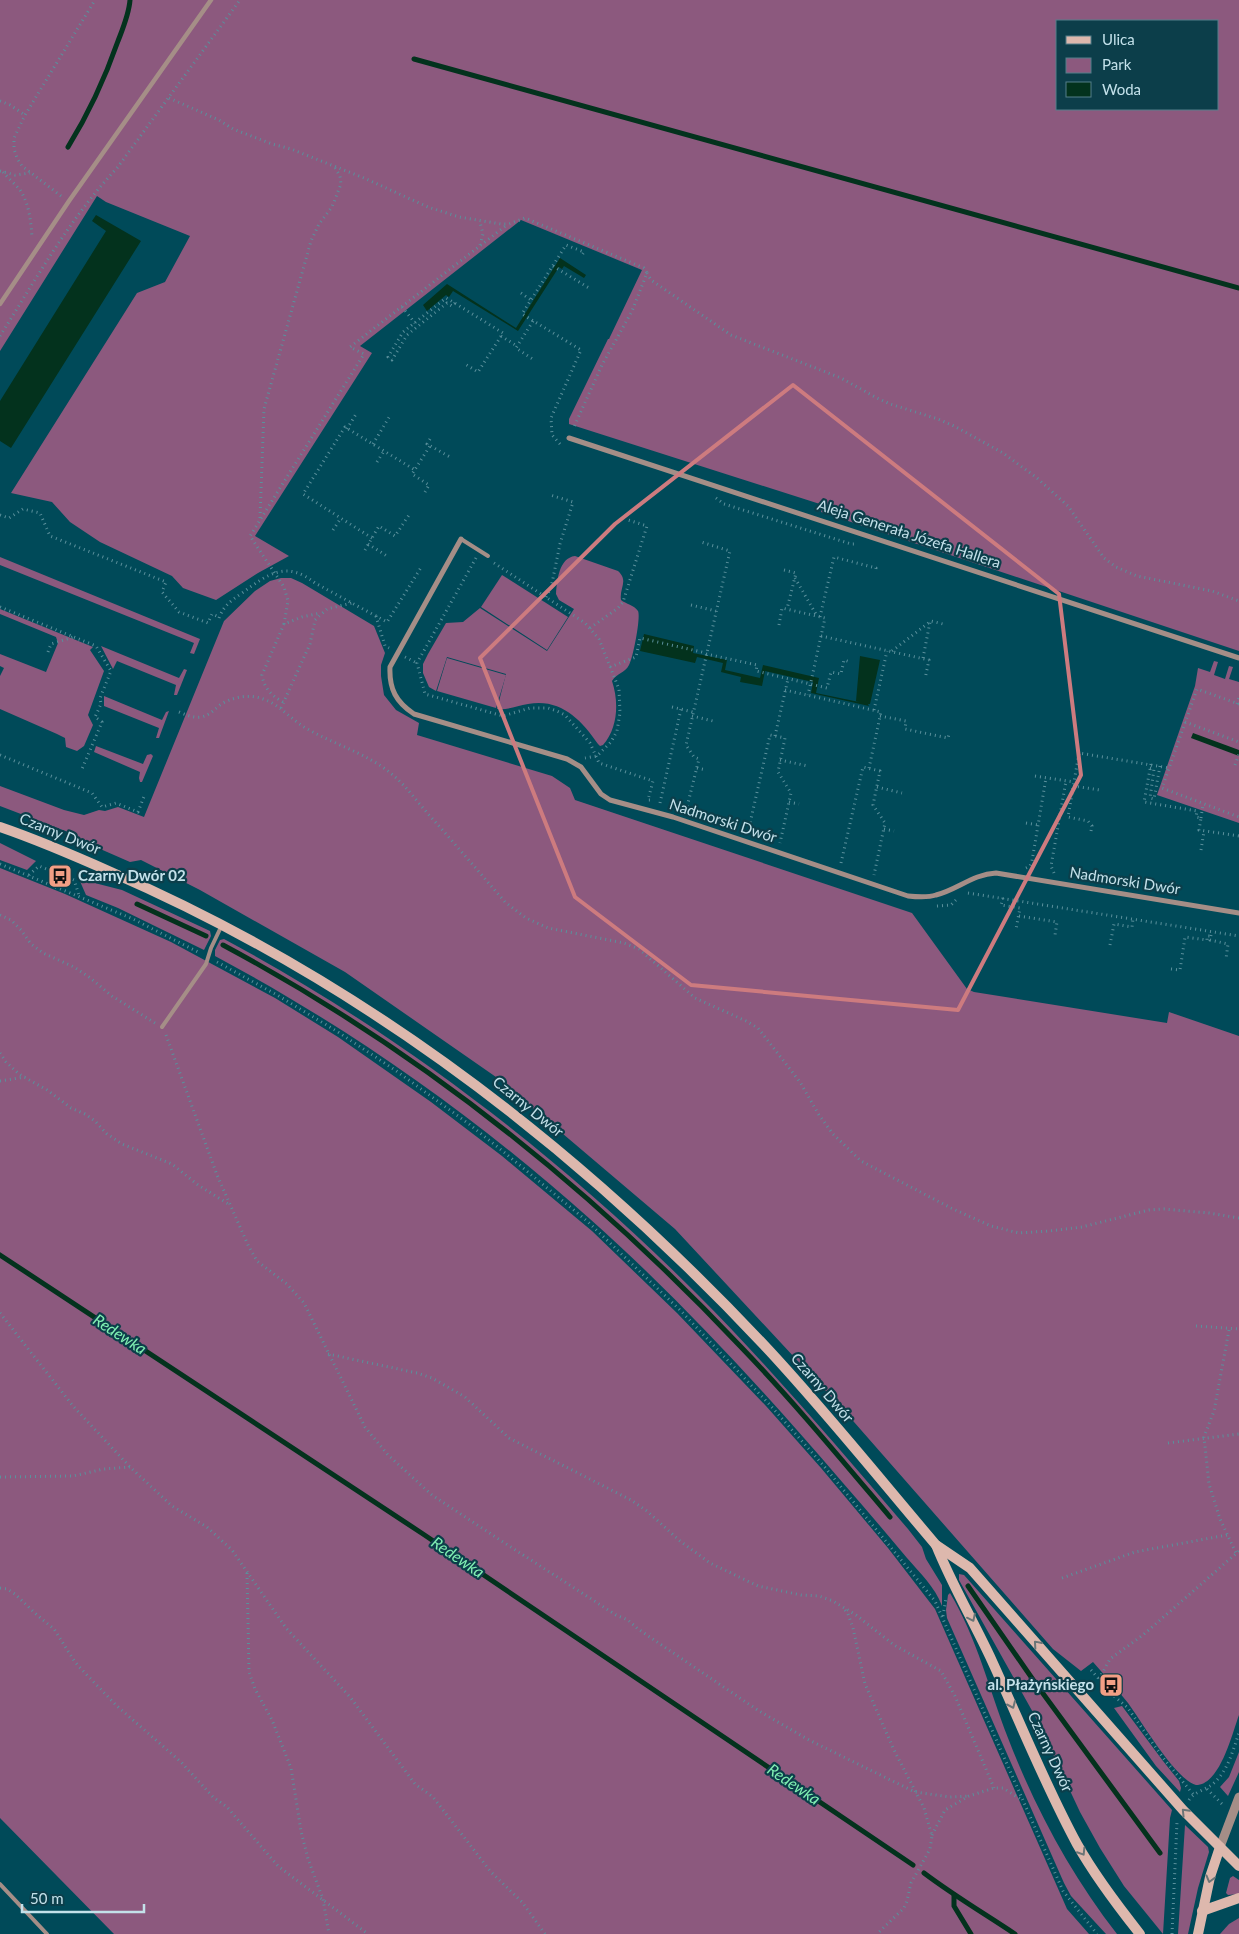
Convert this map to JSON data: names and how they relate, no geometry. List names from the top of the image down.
{
  "streets": {
    "main road": ["Czarny Dwór"],
    "street": ["Aleja Generała Józefa Hallera", "Nadmorski Dwór"]
  },
  "water": ["Redewka"],
  "places": {
    "bus stop": ["Czarny Dwór 02", "al. Płażyńskiego"]
  },
  "legend": ["Ulica", "Park", "Woda"],
  "scale_bar": "50 m"
}
